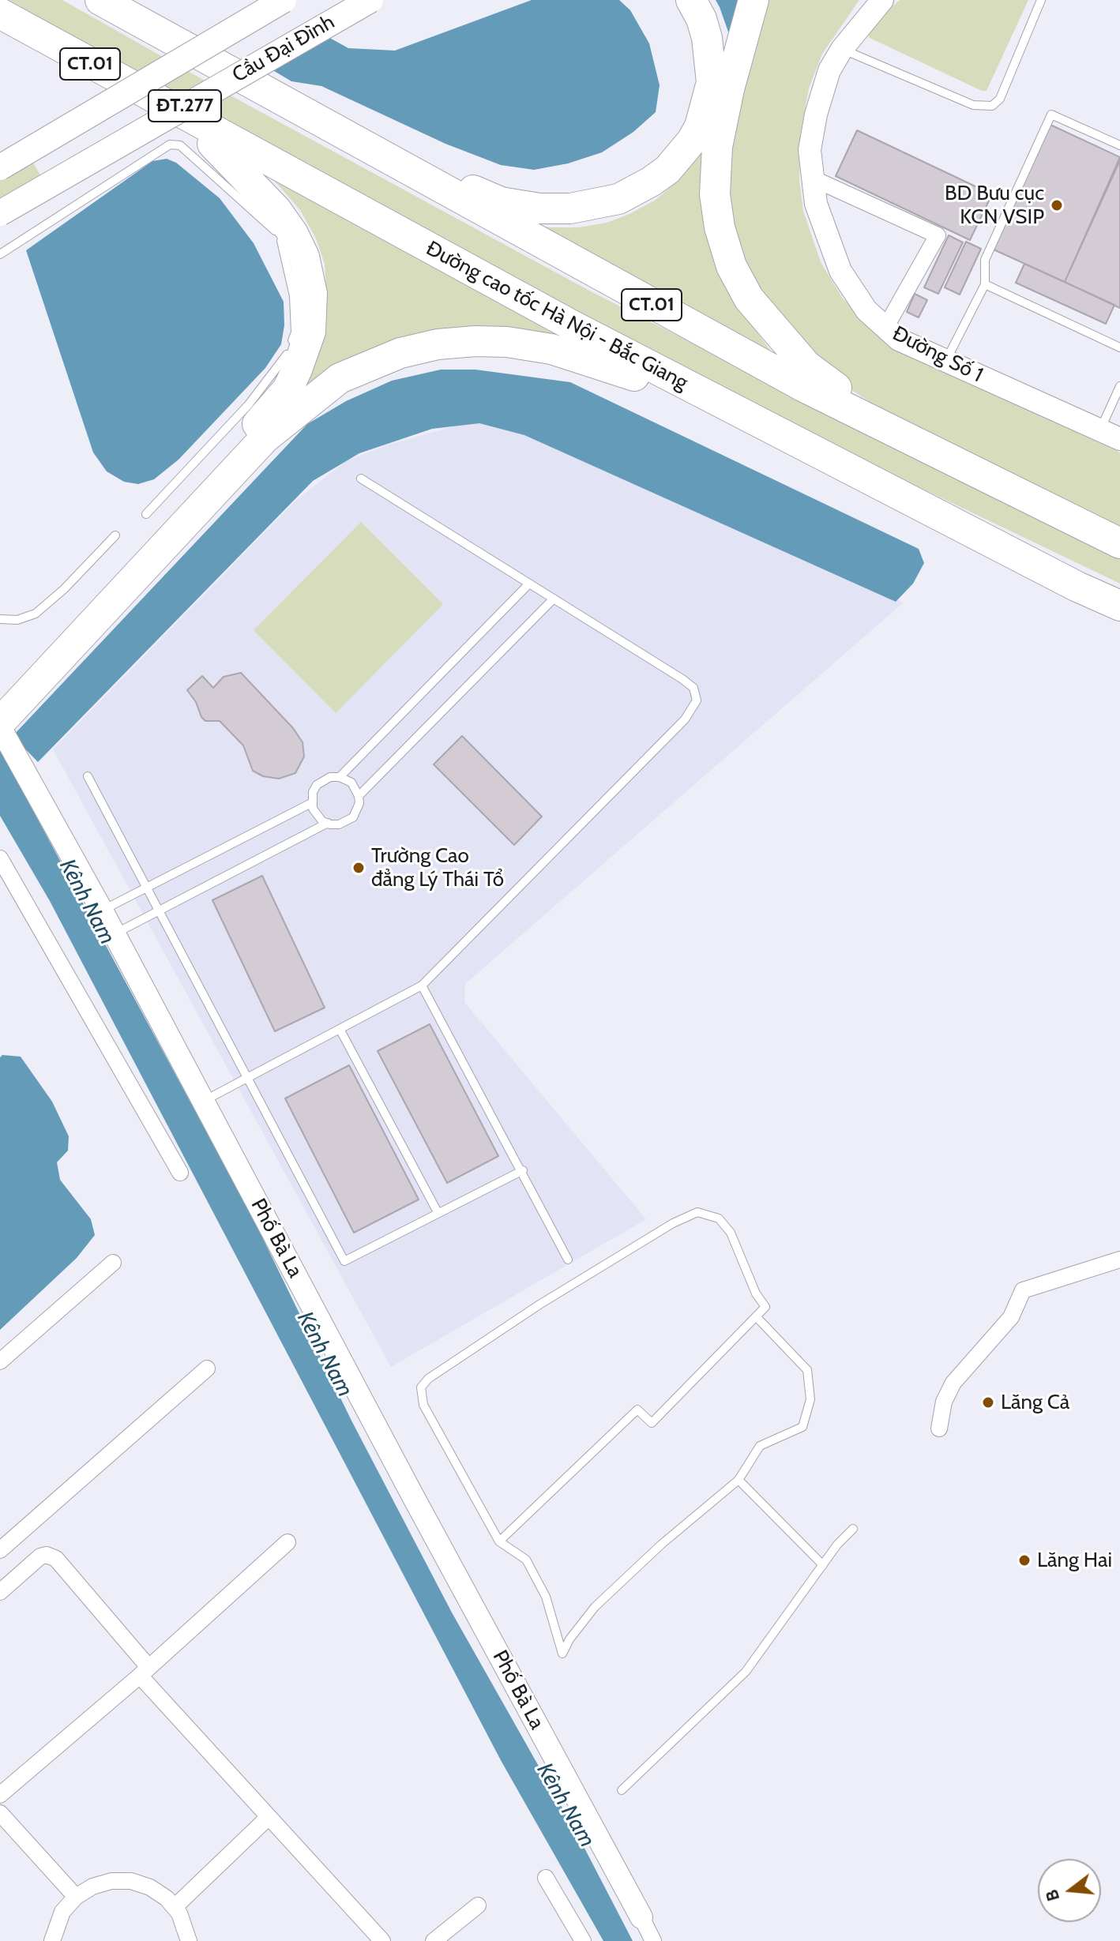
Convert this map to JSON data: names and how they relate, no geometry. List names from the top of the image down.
{
  "streets": {
    "highway": ["CT.01", "Đường cao tốc Hà Nội - Bắc Giang"],
    "main road": ["Cầu Đại Đình", "ĐT.277"],
    "street": ["Đường Số 1", "Phố Bà La"]
  },
  "water": ["Kênh Nam"],
  "places": [
    "BD Bưu cục KCN VSIP",
    "Trường Cao đẳng Lý Thái Tổ",
    "Lăng Cả",
    "Lăng Hai"
  ],
  "north": "left"
}
